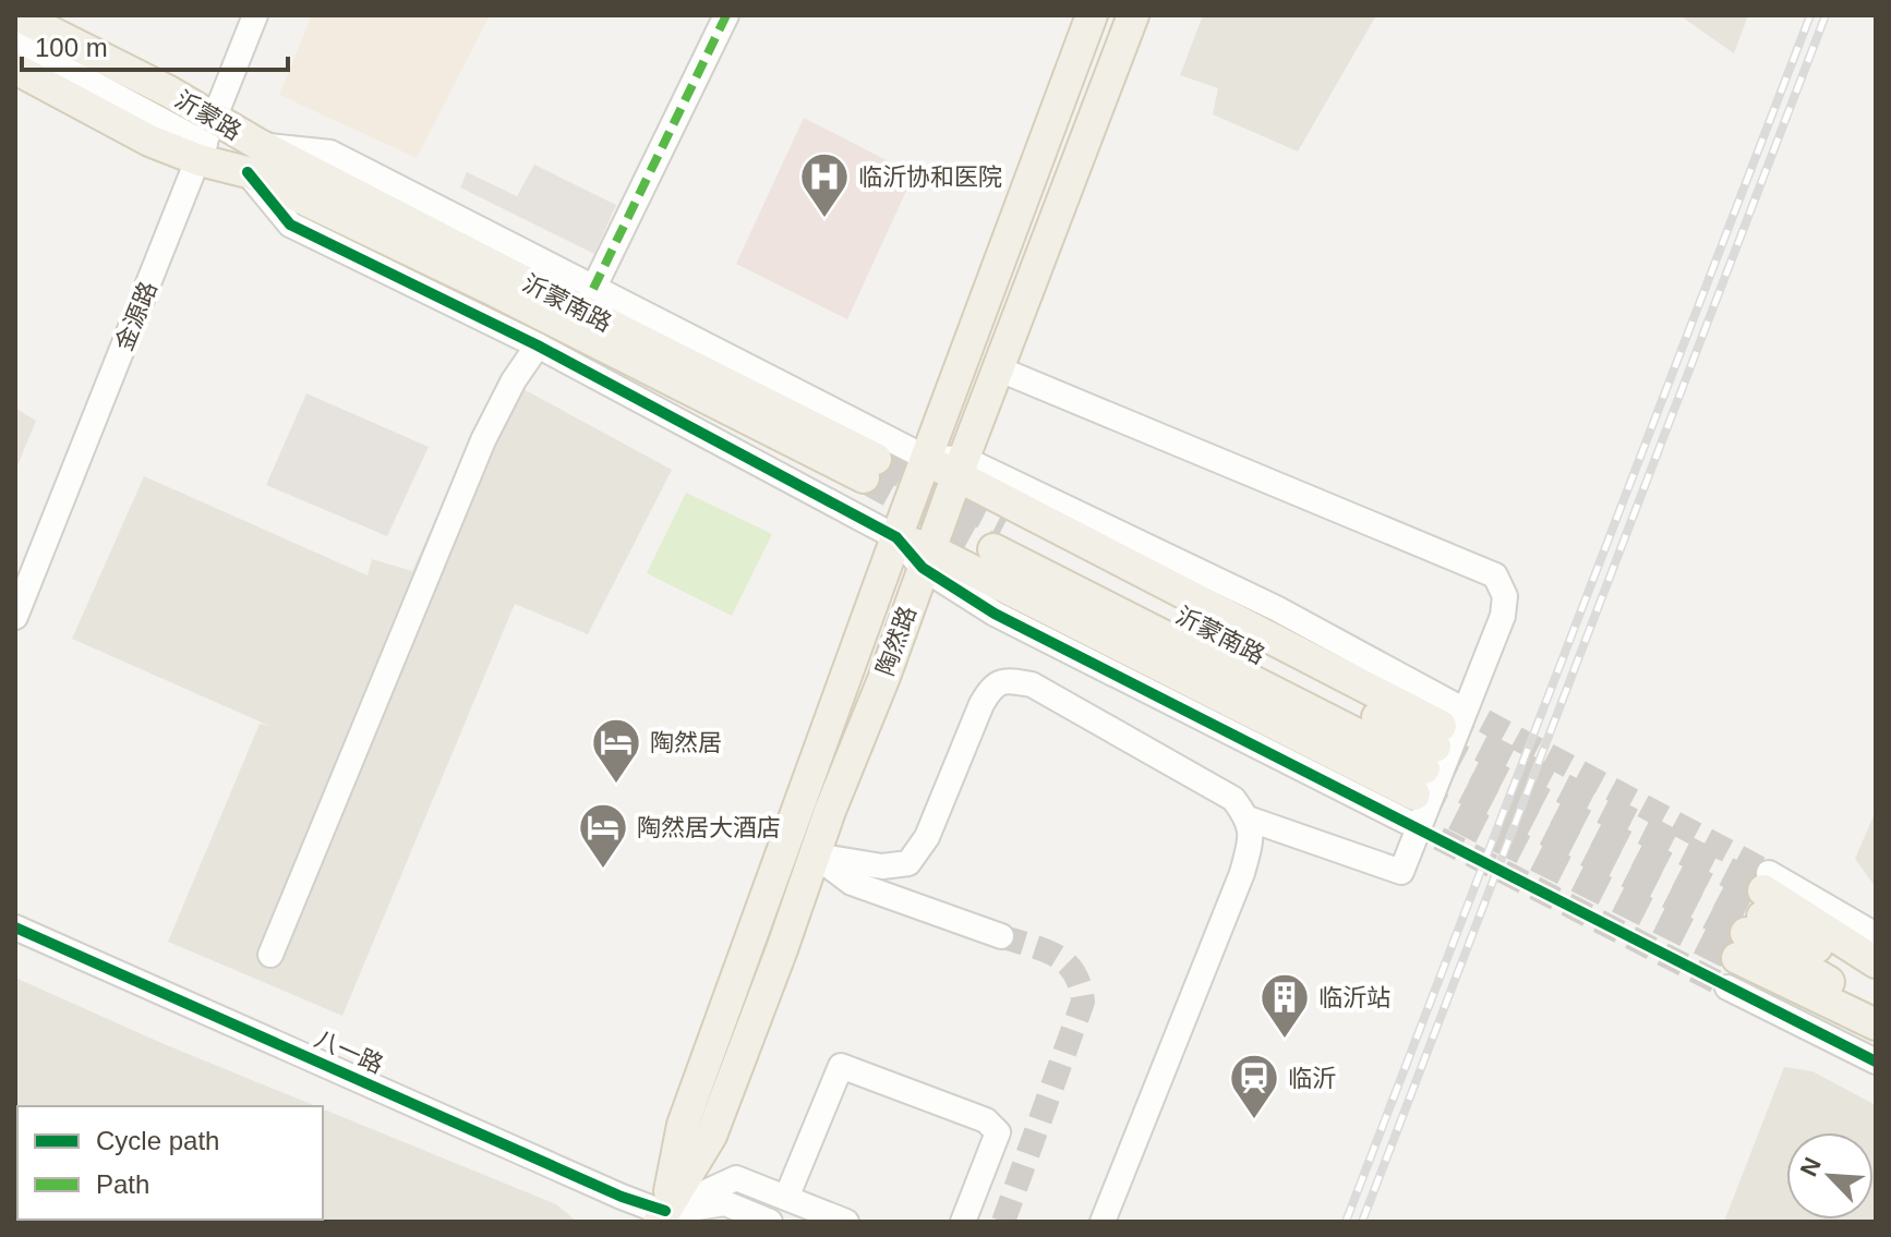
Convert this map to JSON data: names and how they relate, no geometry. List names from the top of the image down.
{
  "streets": {
    "main road": ["沂蒙路", "沂蒙南路", "陶然路"],
    "street": ["金源路", "八一路"]
  },
  "crossings": [
    ["沂蒙路", "沂蒙南路"],
    ["沂蒙路", "金源路"],
    ["陶然路", "八一路"]
  ],
  "places": {
    "hospital": ["临沂协和医院"],
    "hotel": ["陶然居", "陶然居大酒店"],
    "building": ["临沂站"],
    "station": ["临沂"]
  },
  "legend": ["Cycle path", "Path"],
  "scale_bar": "100 m",
  "north": "top left"
}
